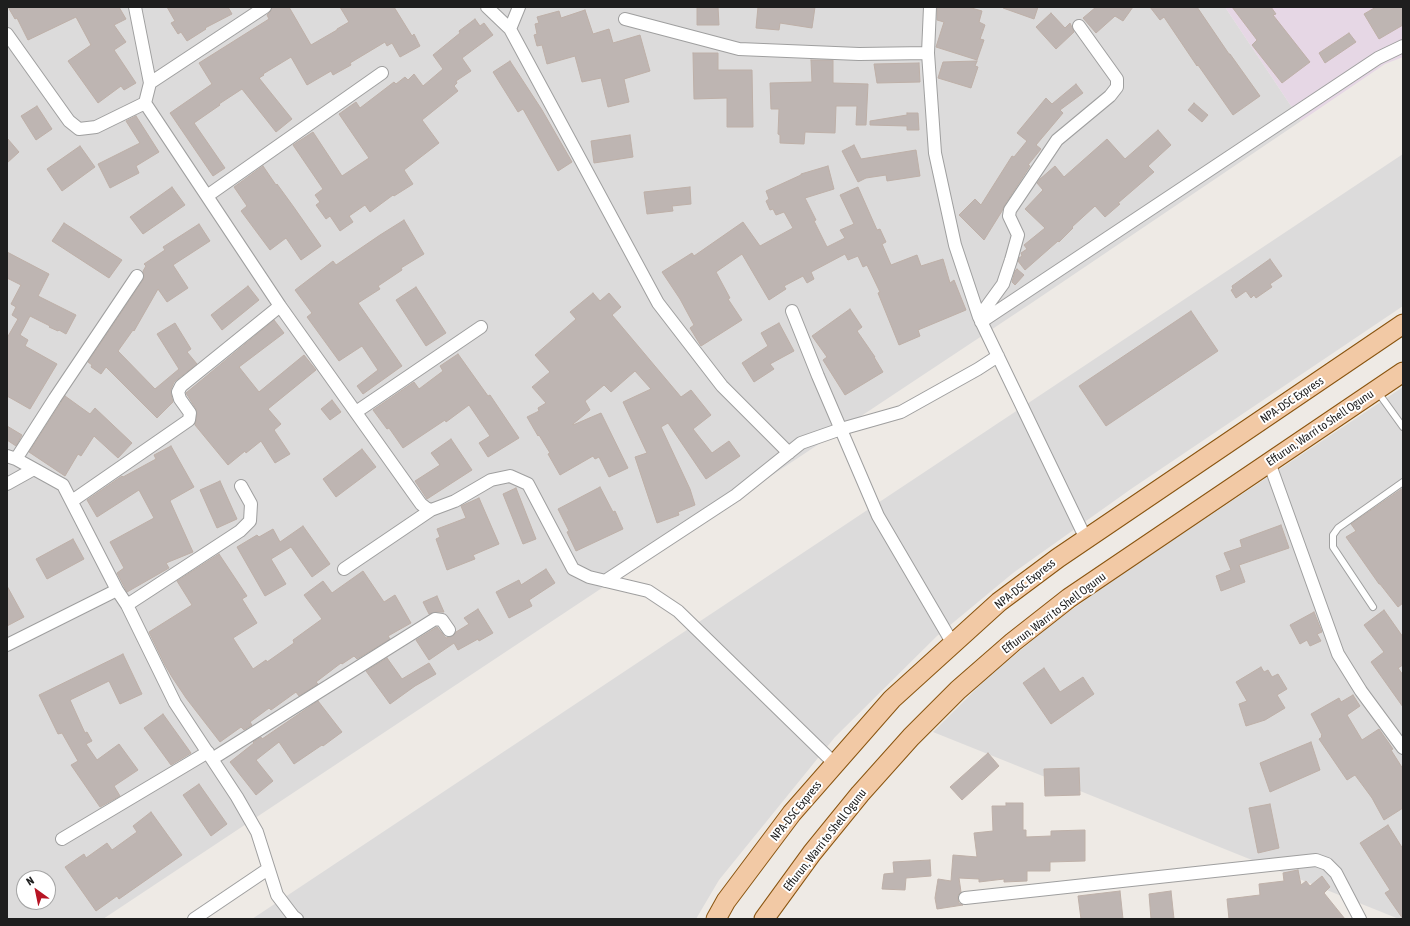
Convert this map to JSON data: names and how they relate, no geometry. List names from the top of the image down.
{
  "streets": {
    "main road": ["NPA-DSC Express", "Effurun, Warri to Shell Ogunu"]
  },
  "north": "top left"
}
